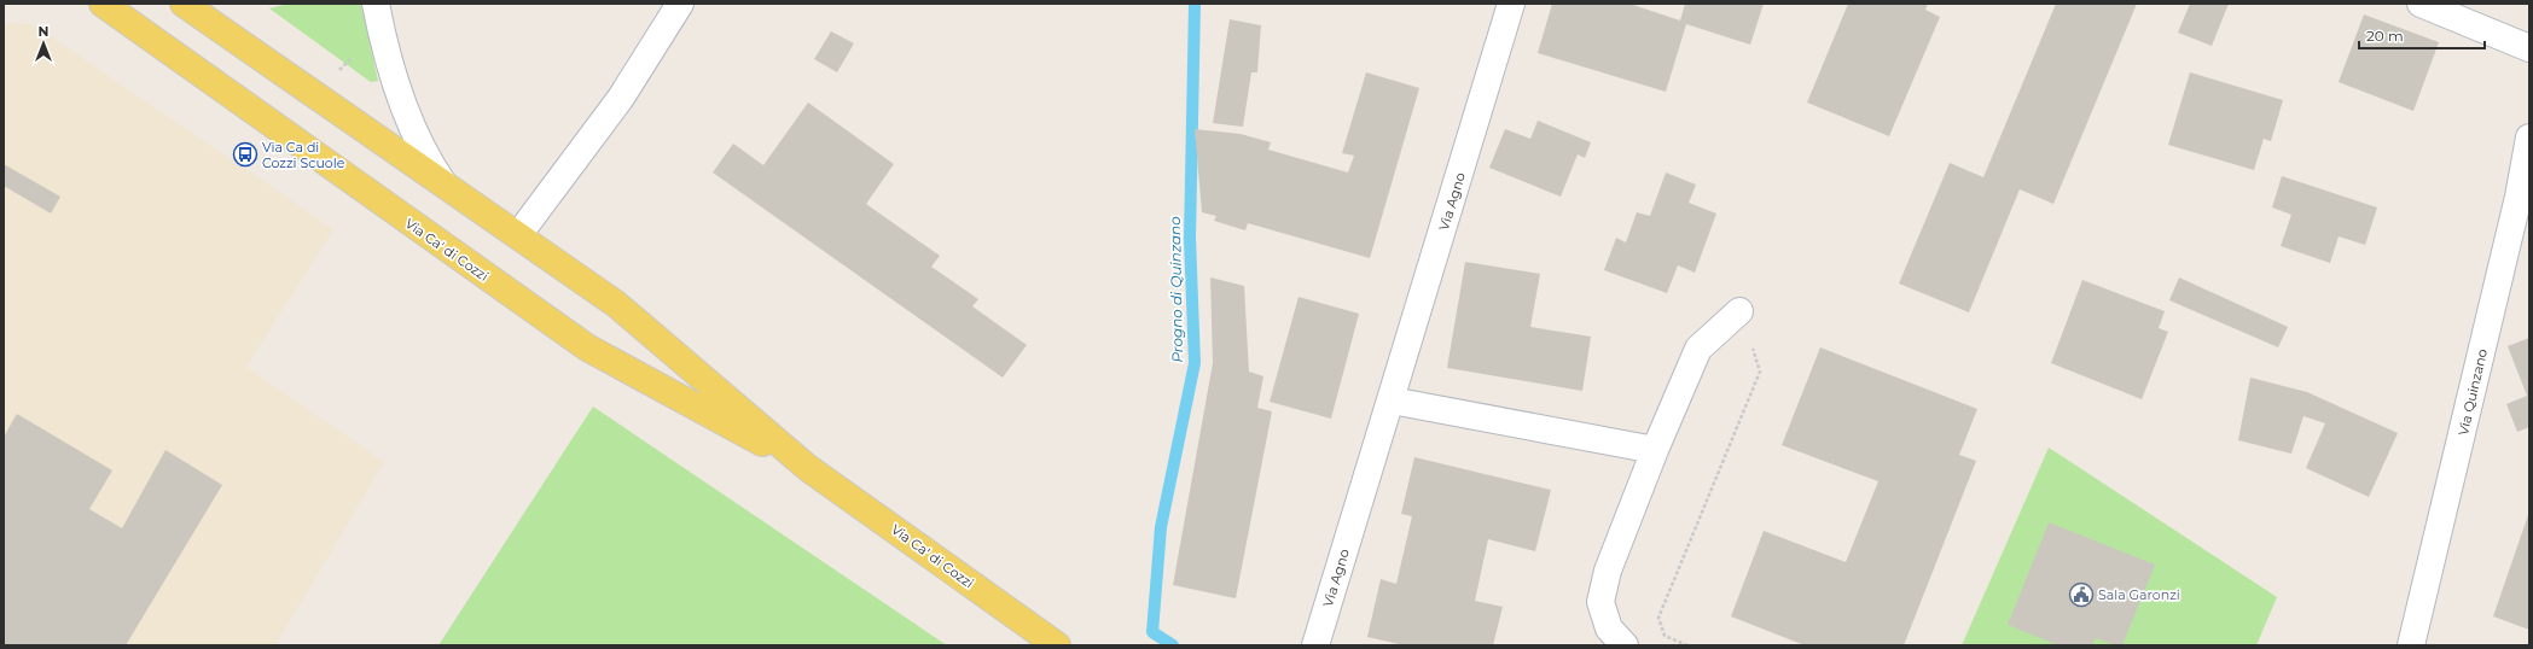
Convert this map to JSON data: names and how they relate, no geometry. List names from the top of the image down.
{
  "streets": {
    "main road": ["Via Ca' di Cozzi"],
    "street": ["Via Agno", "Via Quinzano"]
  },
  "water": ["Progno di Quinzano"],
  "places": {
    "bus stop": ["Via Ca di Cozzi Scuole"],
    "public building": ["Sala Garonzi"]
  },
  "scale_bar": "20 m",
  "north": "top"
}
